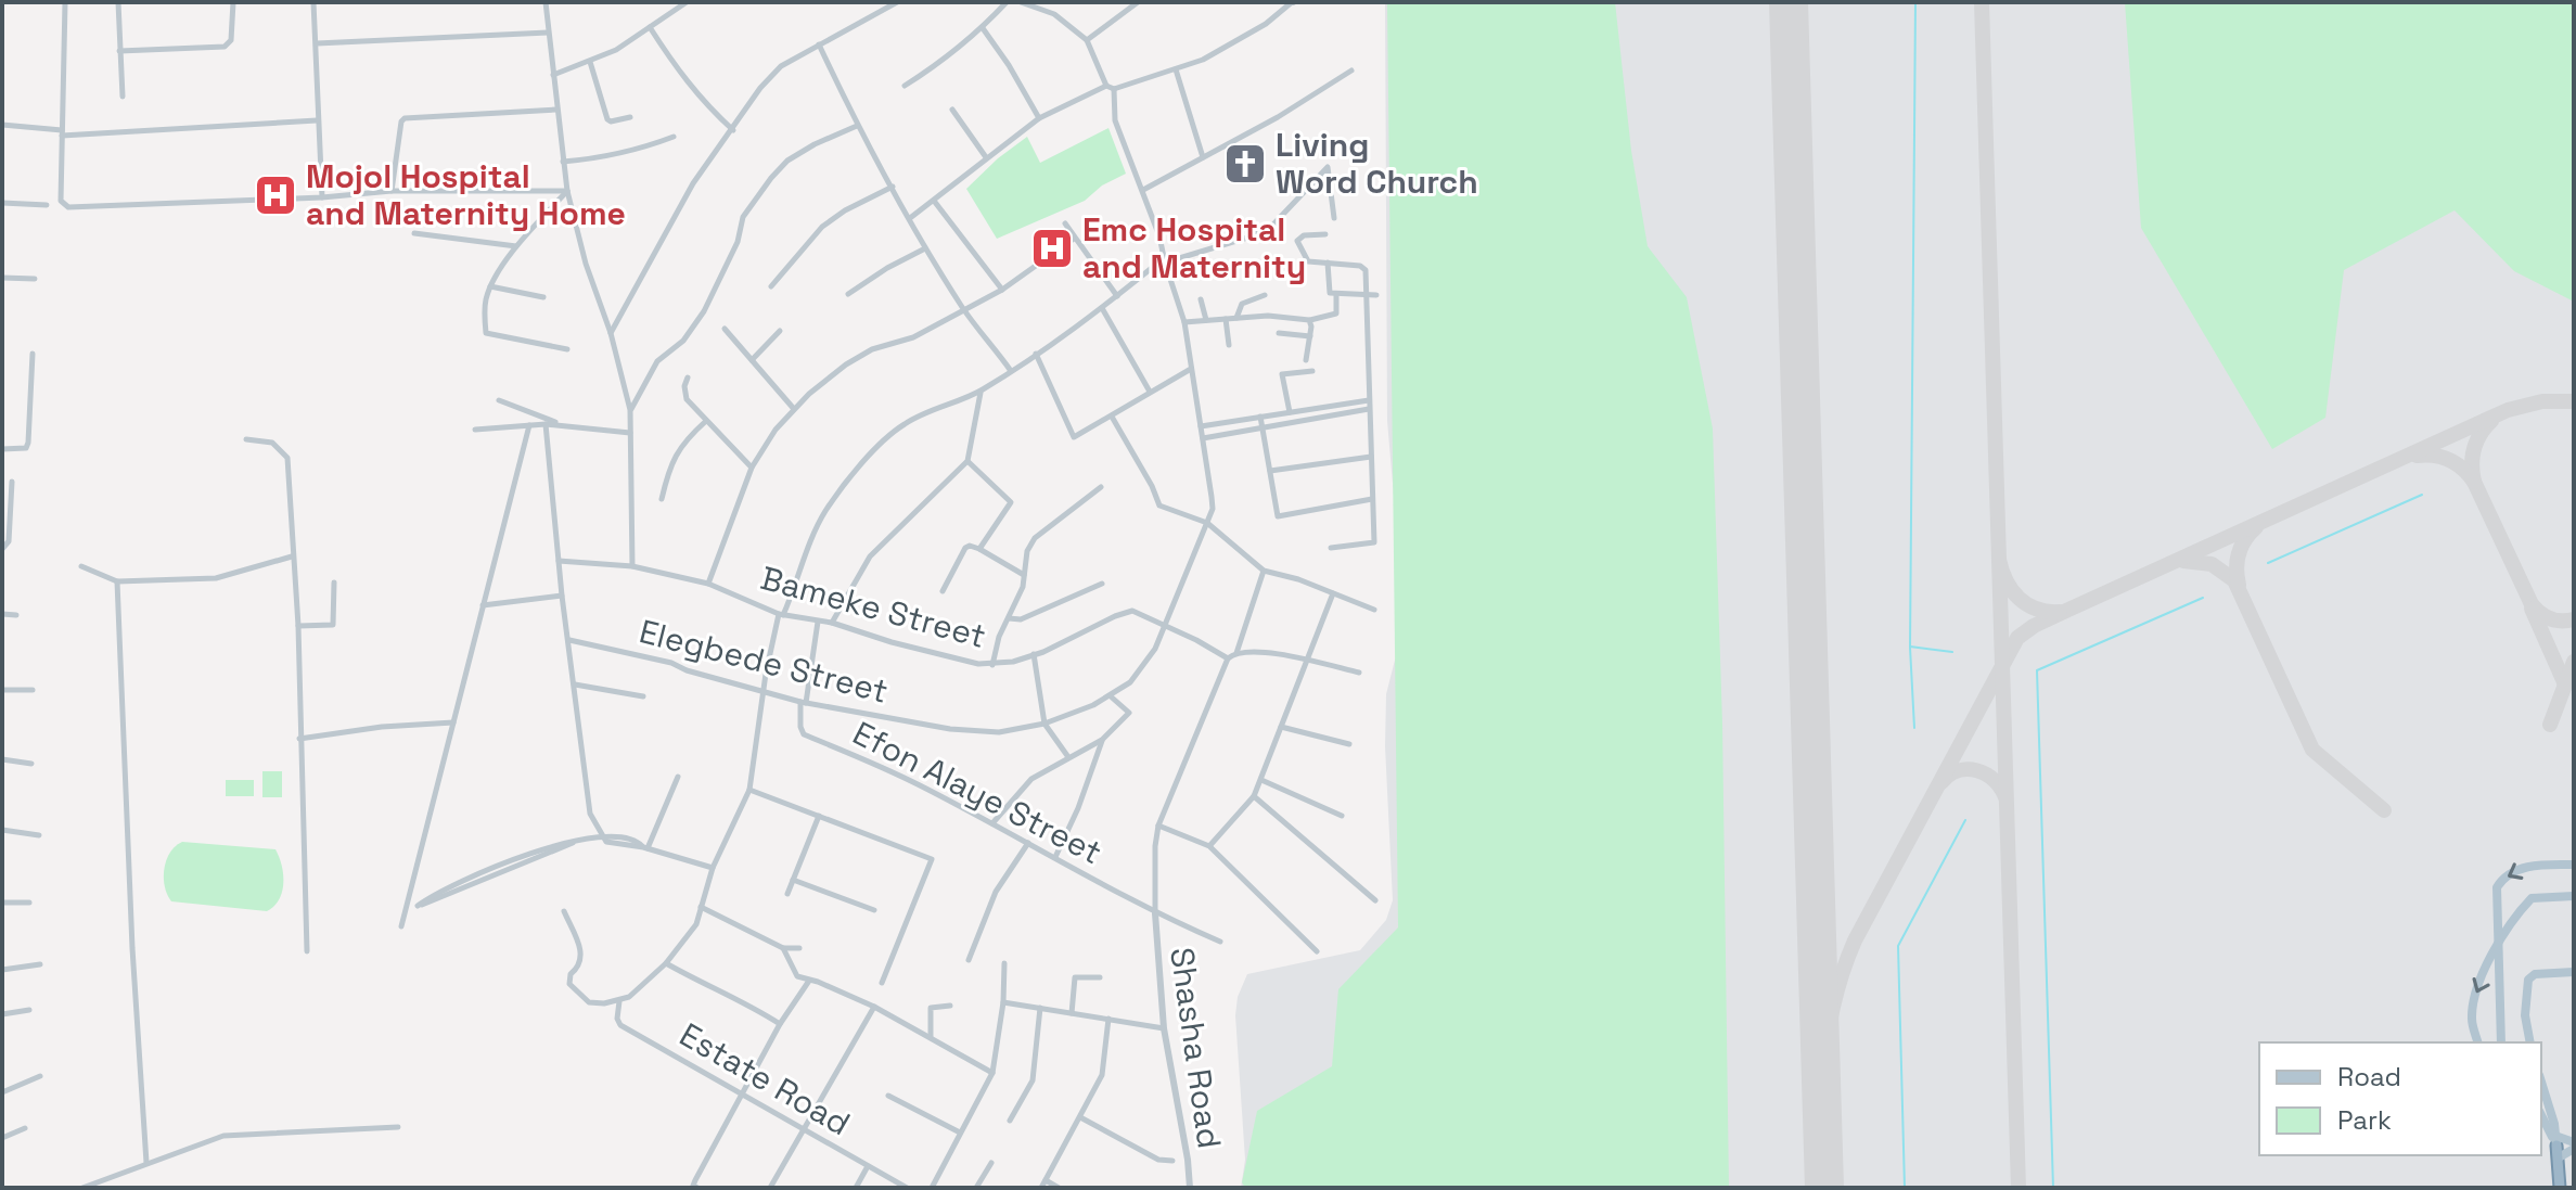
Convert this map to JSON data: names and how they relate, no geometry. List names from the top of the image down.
{
  "streets": {
    "street": [
      "Bameke Street",
      "Elegbede Street",
      "Efon Alaye Street",
      "Shasha Road",
      "Estate Road"
    ]
  },
  "crossings": [
    ["Bameke Street", "Elegbede Street"],
    ["Elegbede Street", "Efon Alaye Street"],
    ["Efon Alaye Street", "Shasha Road"]
  ],
  "places": {
    "church": ["Living Word Church"],
    "hospital": ["Mojol Hospital and Maternity Home", "Emc Hospital and Maternity"]
  },
  "legend": ["Road", "Park"]
}
